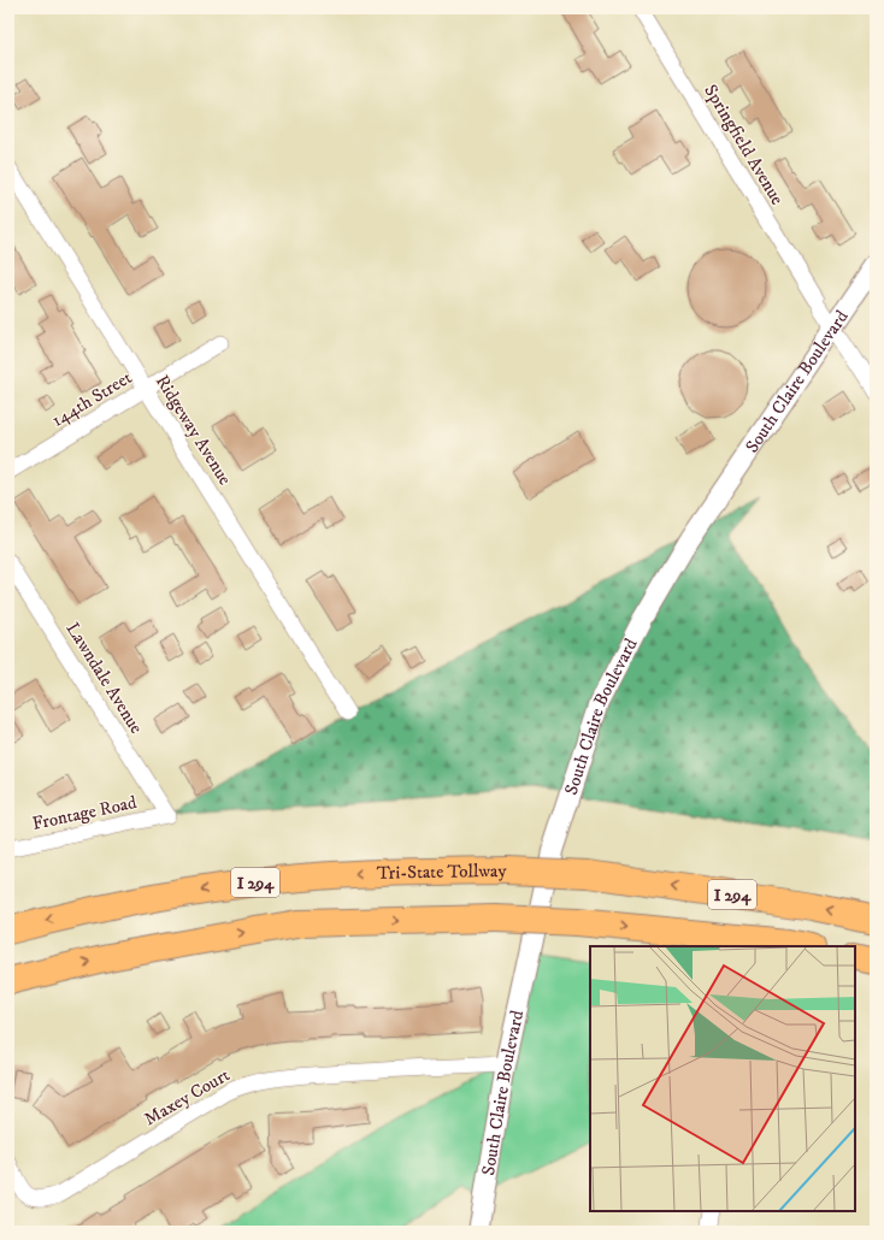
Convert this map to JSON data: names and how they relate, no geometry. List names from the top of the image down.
{
  "streets": {
    "highway": ["Tri-State Tollway", "I 294"],
    "street": [
      "Springfield Avenue",
      "South Claire Boulevard",
      "144th Street",
      "Ridgeway Avenue",
      "Lawndale Avenue",
      "Frontage Road",
      "Maxey Court"
    ]
  },
  "crossings": [
    ["Springfield Avenue", "South Claire Boulevard"],
    ["South Claire Boulevard", "Maxey Court"],
    ["144th Street", "Ridgeway Avenue"],
    ["Lawndale Avenue", "Frontage Road"]
  ]
}
